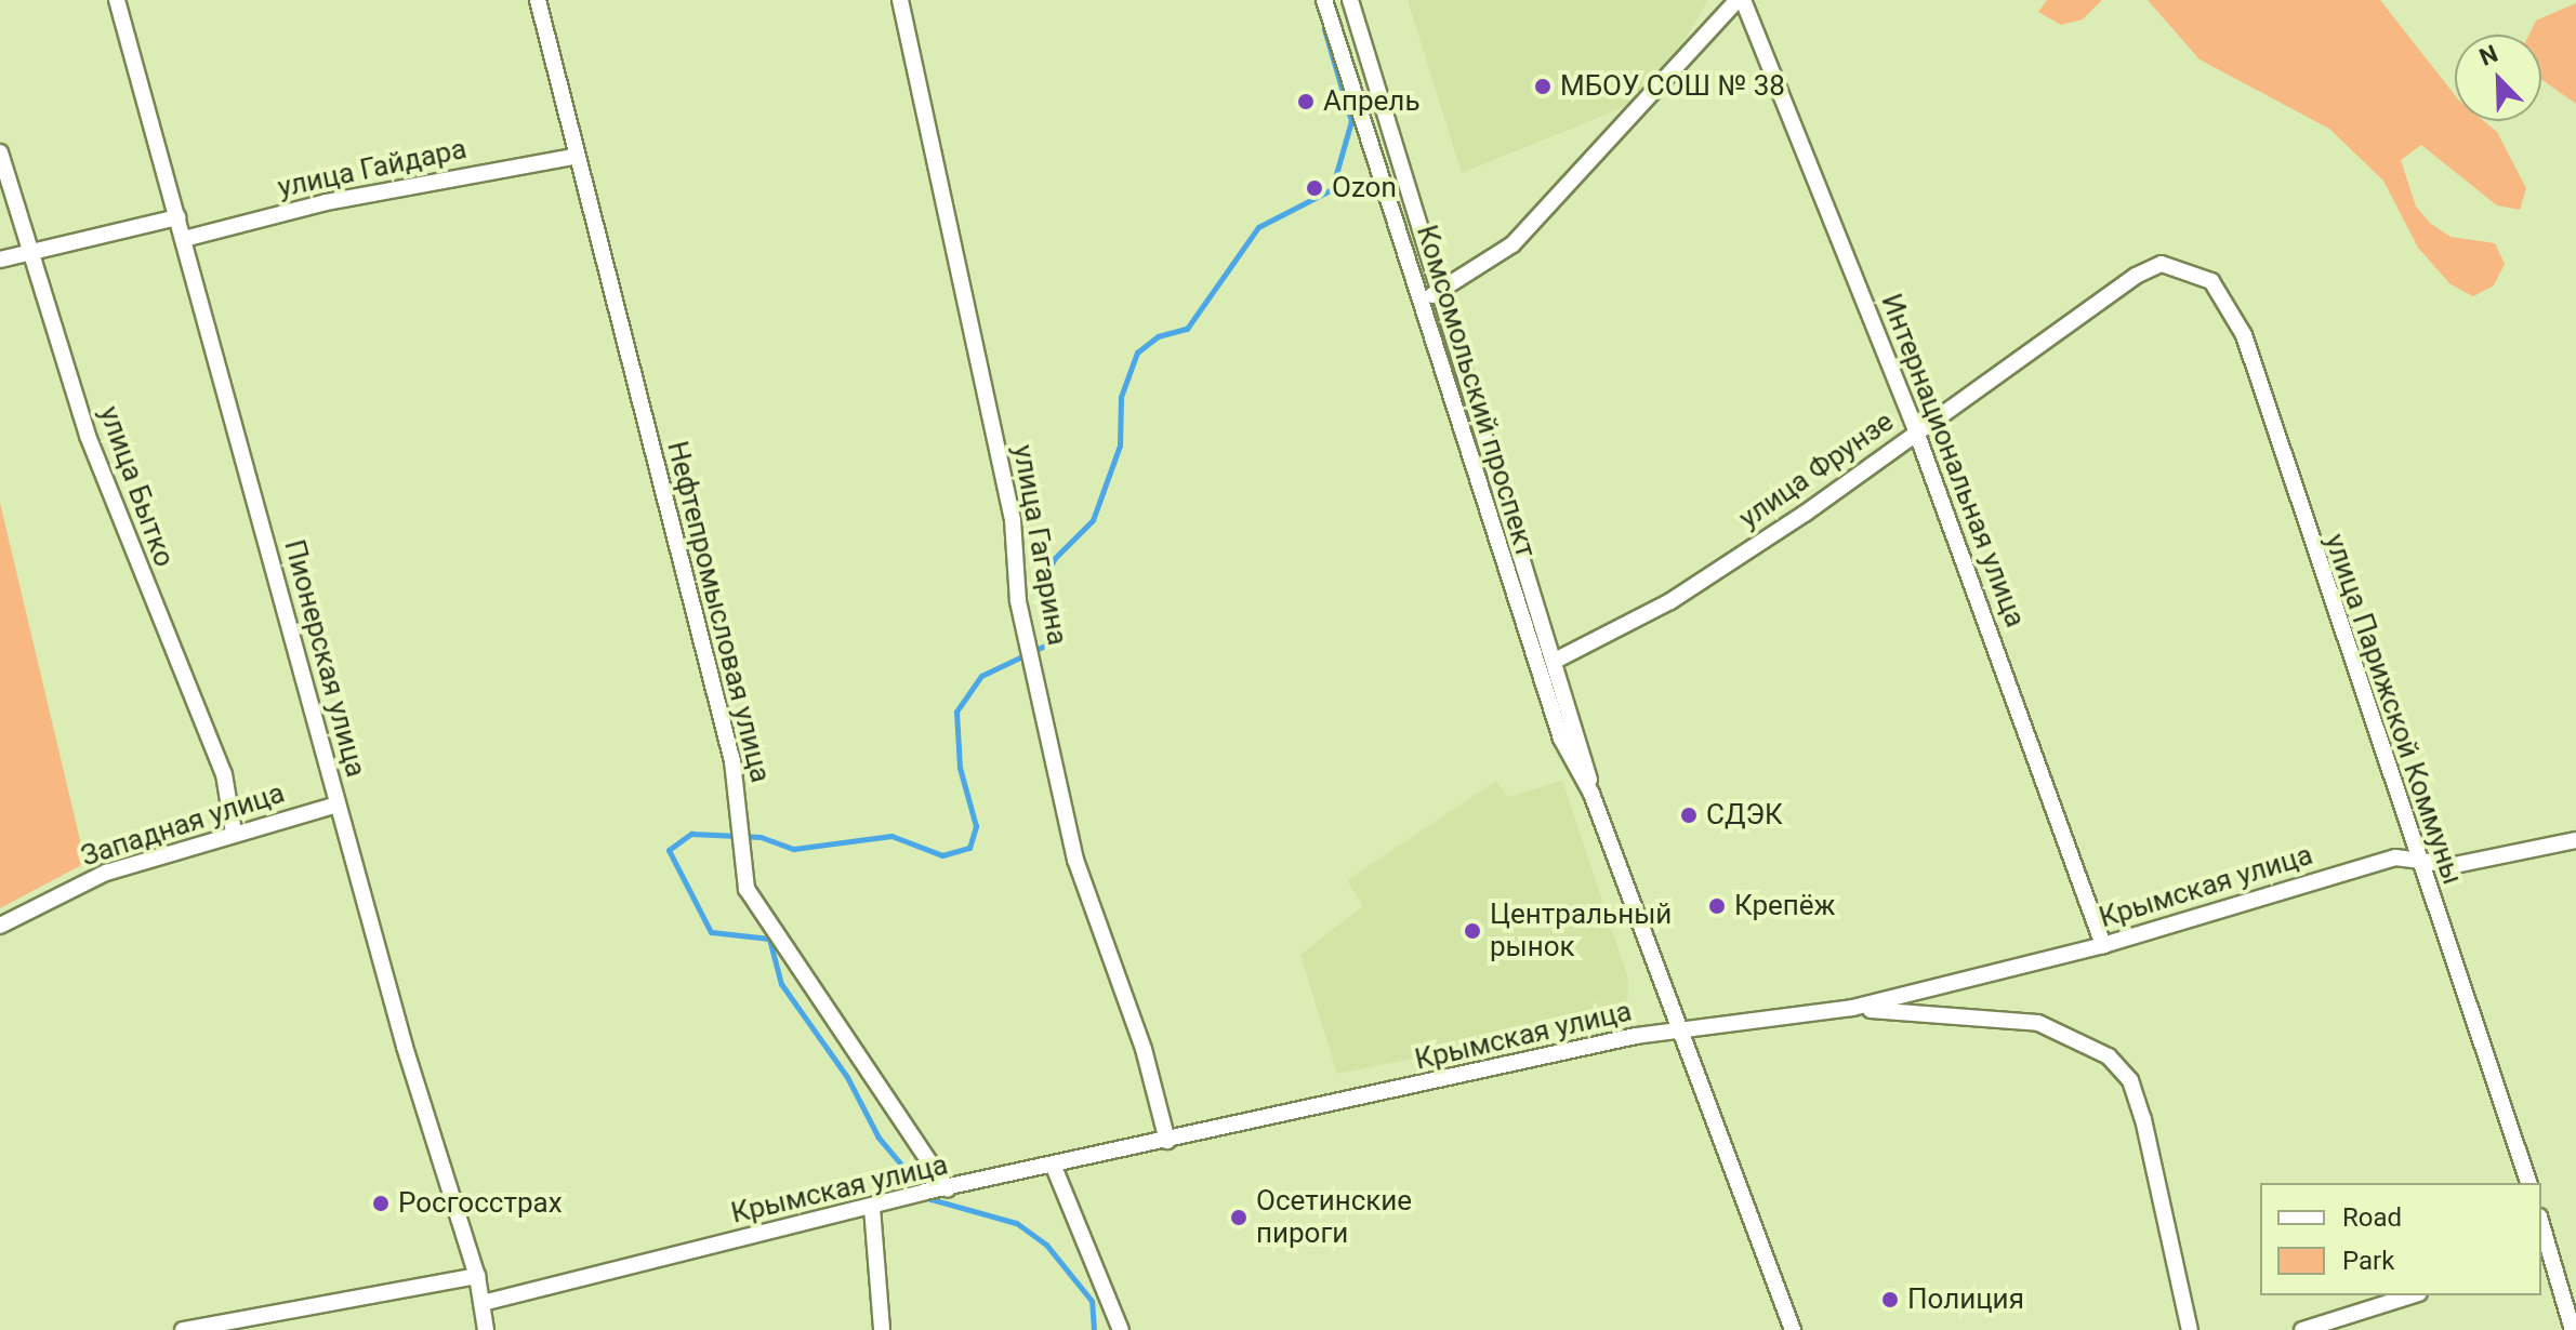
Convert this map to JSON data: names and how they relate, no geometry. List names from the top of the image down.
{
  "streets": {
    "street": [
      "улица Гайдара",
      "Комсомольский проспект",
      "Интернациональная улица",
      "улица Фрунзе",
      "улица Бытко",
      "улица Гагарина",
      "Нефтепромысловая улица",
      "Пионерская улица",
      "улица Парижской Коммуны",
      "Западная улица",
      "Крымская улица"
    ]
  },
  "crossings": [
    ["улица Гайдара", "Нефтепромысловая улица"],
    ["улица Гайдара", "Пионерская улица"],
    ["Комсомольский проспект", "улица Фрунзе"],
    ["Комсомольский проспект", "Крымская улица"],
    ["Интернациональная улица", "улица Фрунзе"],
    ["Интернациональная улица", "Крымская улица"],
    ["улица Фрунзе", "улица Парижской Коммуны"],
    ["улица Бытко", "Западная улица"],
    ["улица Гагарина", "Крымская улица"],
    ["Нефтепромысловая улица", "Крымская улица"],
    ["Пионерская улица", "Западная улица"],
    ["Пионерская улица", "Крымская улица"],
    ["улица Парижской Коммуны", "Крымская улица"]
  ],
  "places": [
    "МБОУ СОШ № 38",
    "Апрель",
    "Ozon",
    "СДЭК",
    "Крепёж",
    "Центральный рынок",
    "Росгосстрах",
    "Осетинские пироги",
    "Полиция"
  ],
  "legend": ["Road", "Park"],
  "north": "top left"
}
